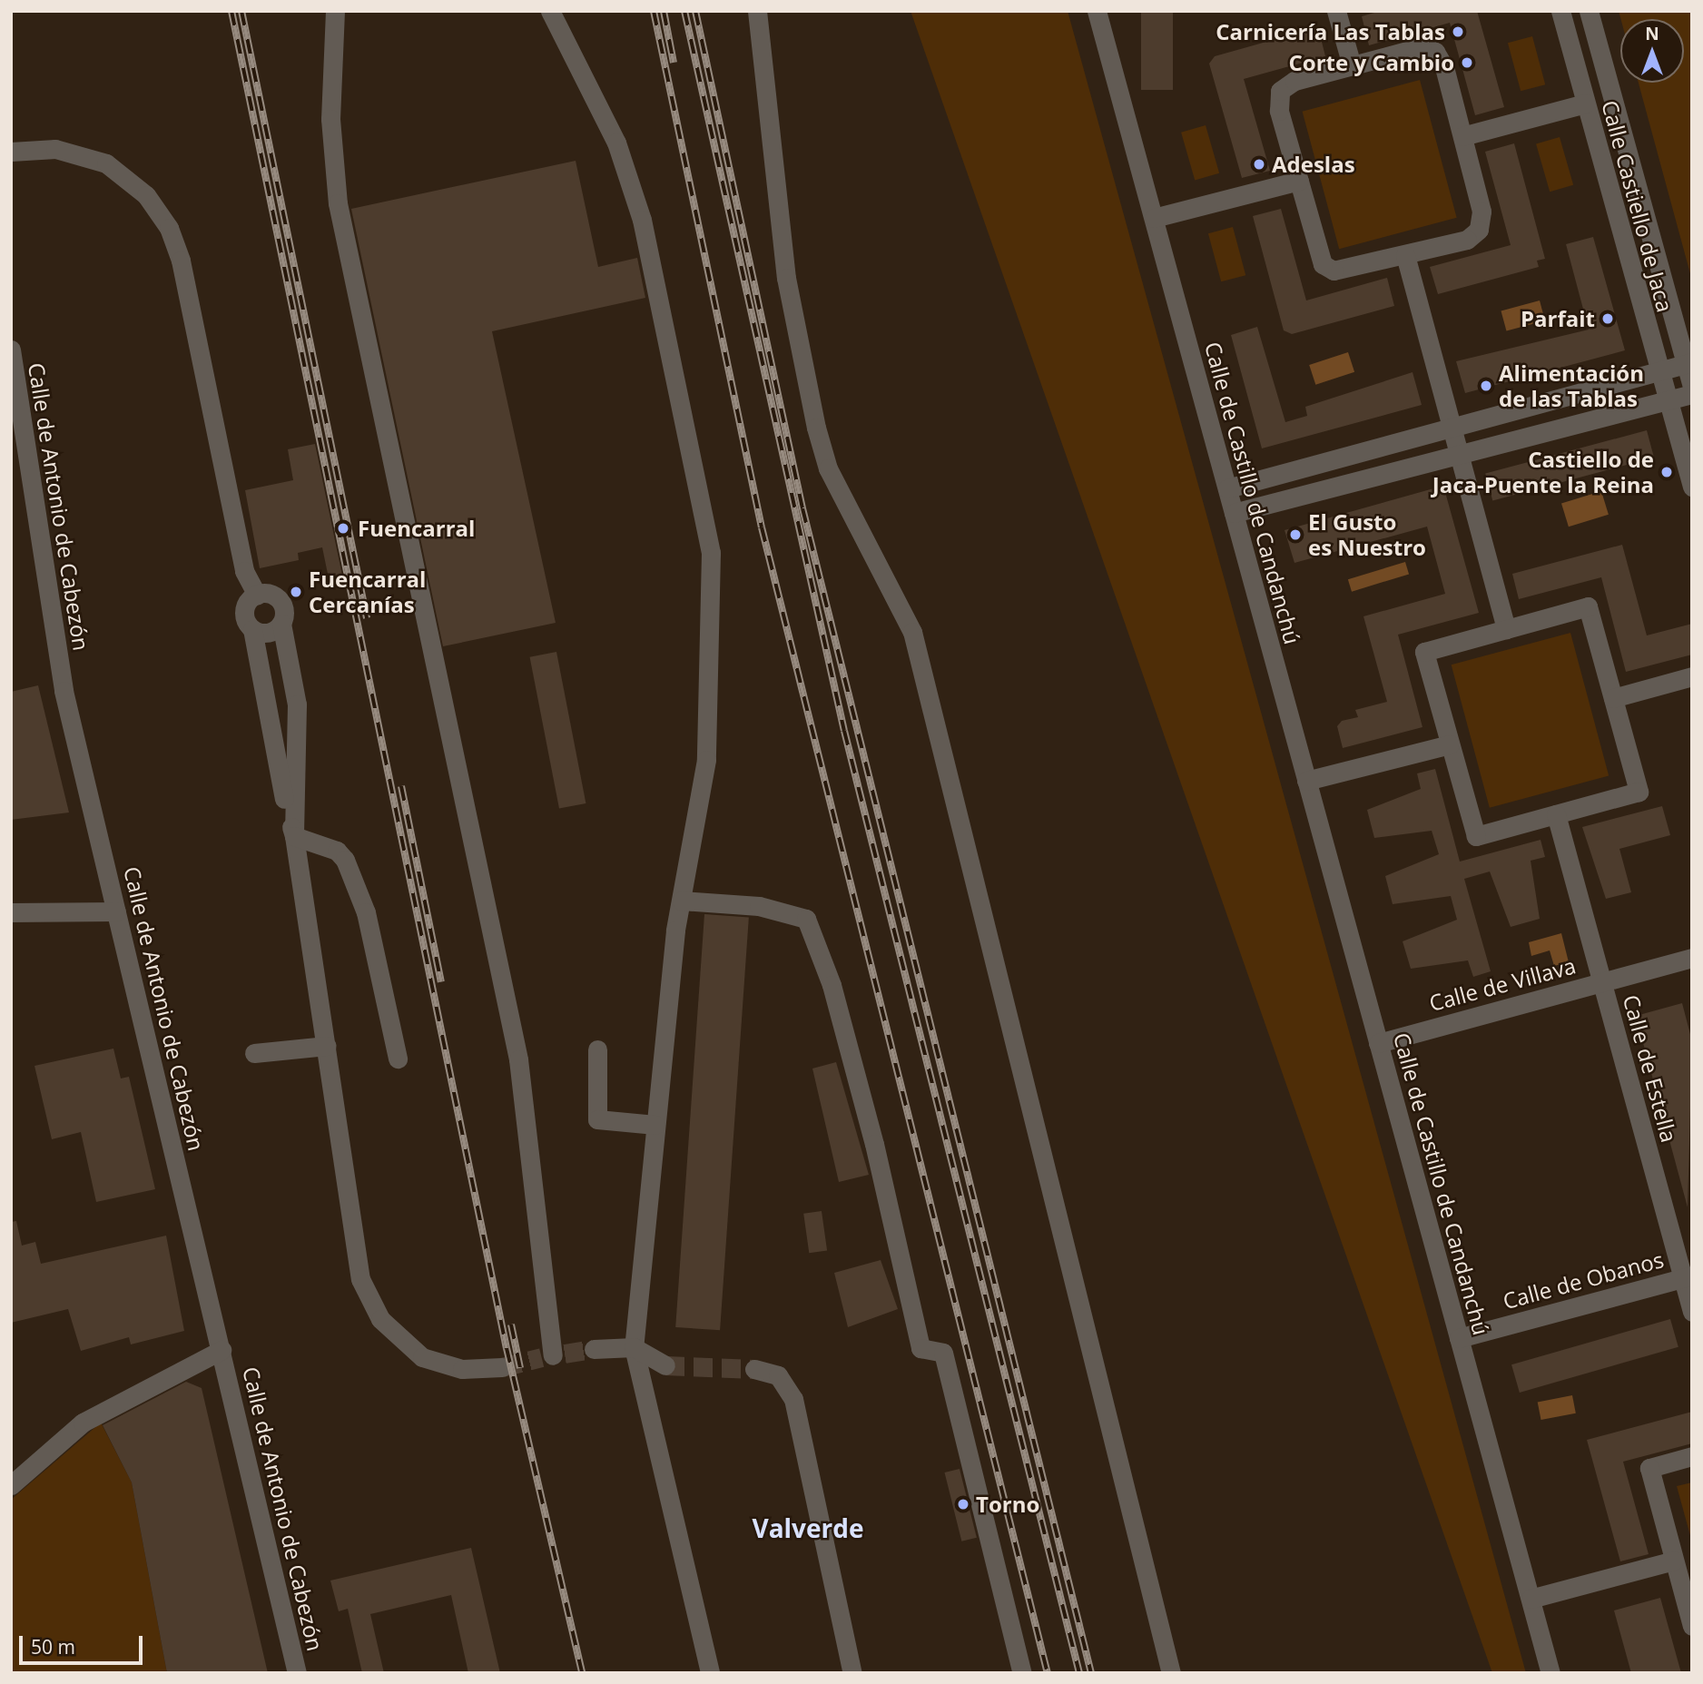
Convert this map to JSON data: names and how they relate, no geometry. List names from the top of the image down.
{
  "streets": {
    "street": [
      "Calle Castiello de Jaca",
      "Calle de Castillo de Candanchú",
      "Calle de Antonio de Cabezón",
      "Calle de Villava",
      "Calle de Estella",
      "Calle de Obanos"
    ]
  },
  "crossings": [
    ["Calle de Castillo de Candanchú", "Calle de Villava"],
    ["Calle de Castillo de Candanchú", "Calle de Obanos"],
    ["Calle de Villava", "Calle de Estella"],
    ["Calle de Estella", "Calle de Obanos"]
  ],
  "districts": ["Valverde"],
  "places": [
    "Carnicería Las Tablas",
    "Corte y Cambio",
    "Adeslas",
    "Parfait",
    "Alimentación de las Tablas",
    "Castiello de Jaca-Puente la Reina",
    "Fuencarral",
    "El Gusto es Nuestro",
    "Fuencarral Cercanías",
    "Torno"
  ],
  "scale_bar": "50 m",
  "north": "top"
}
